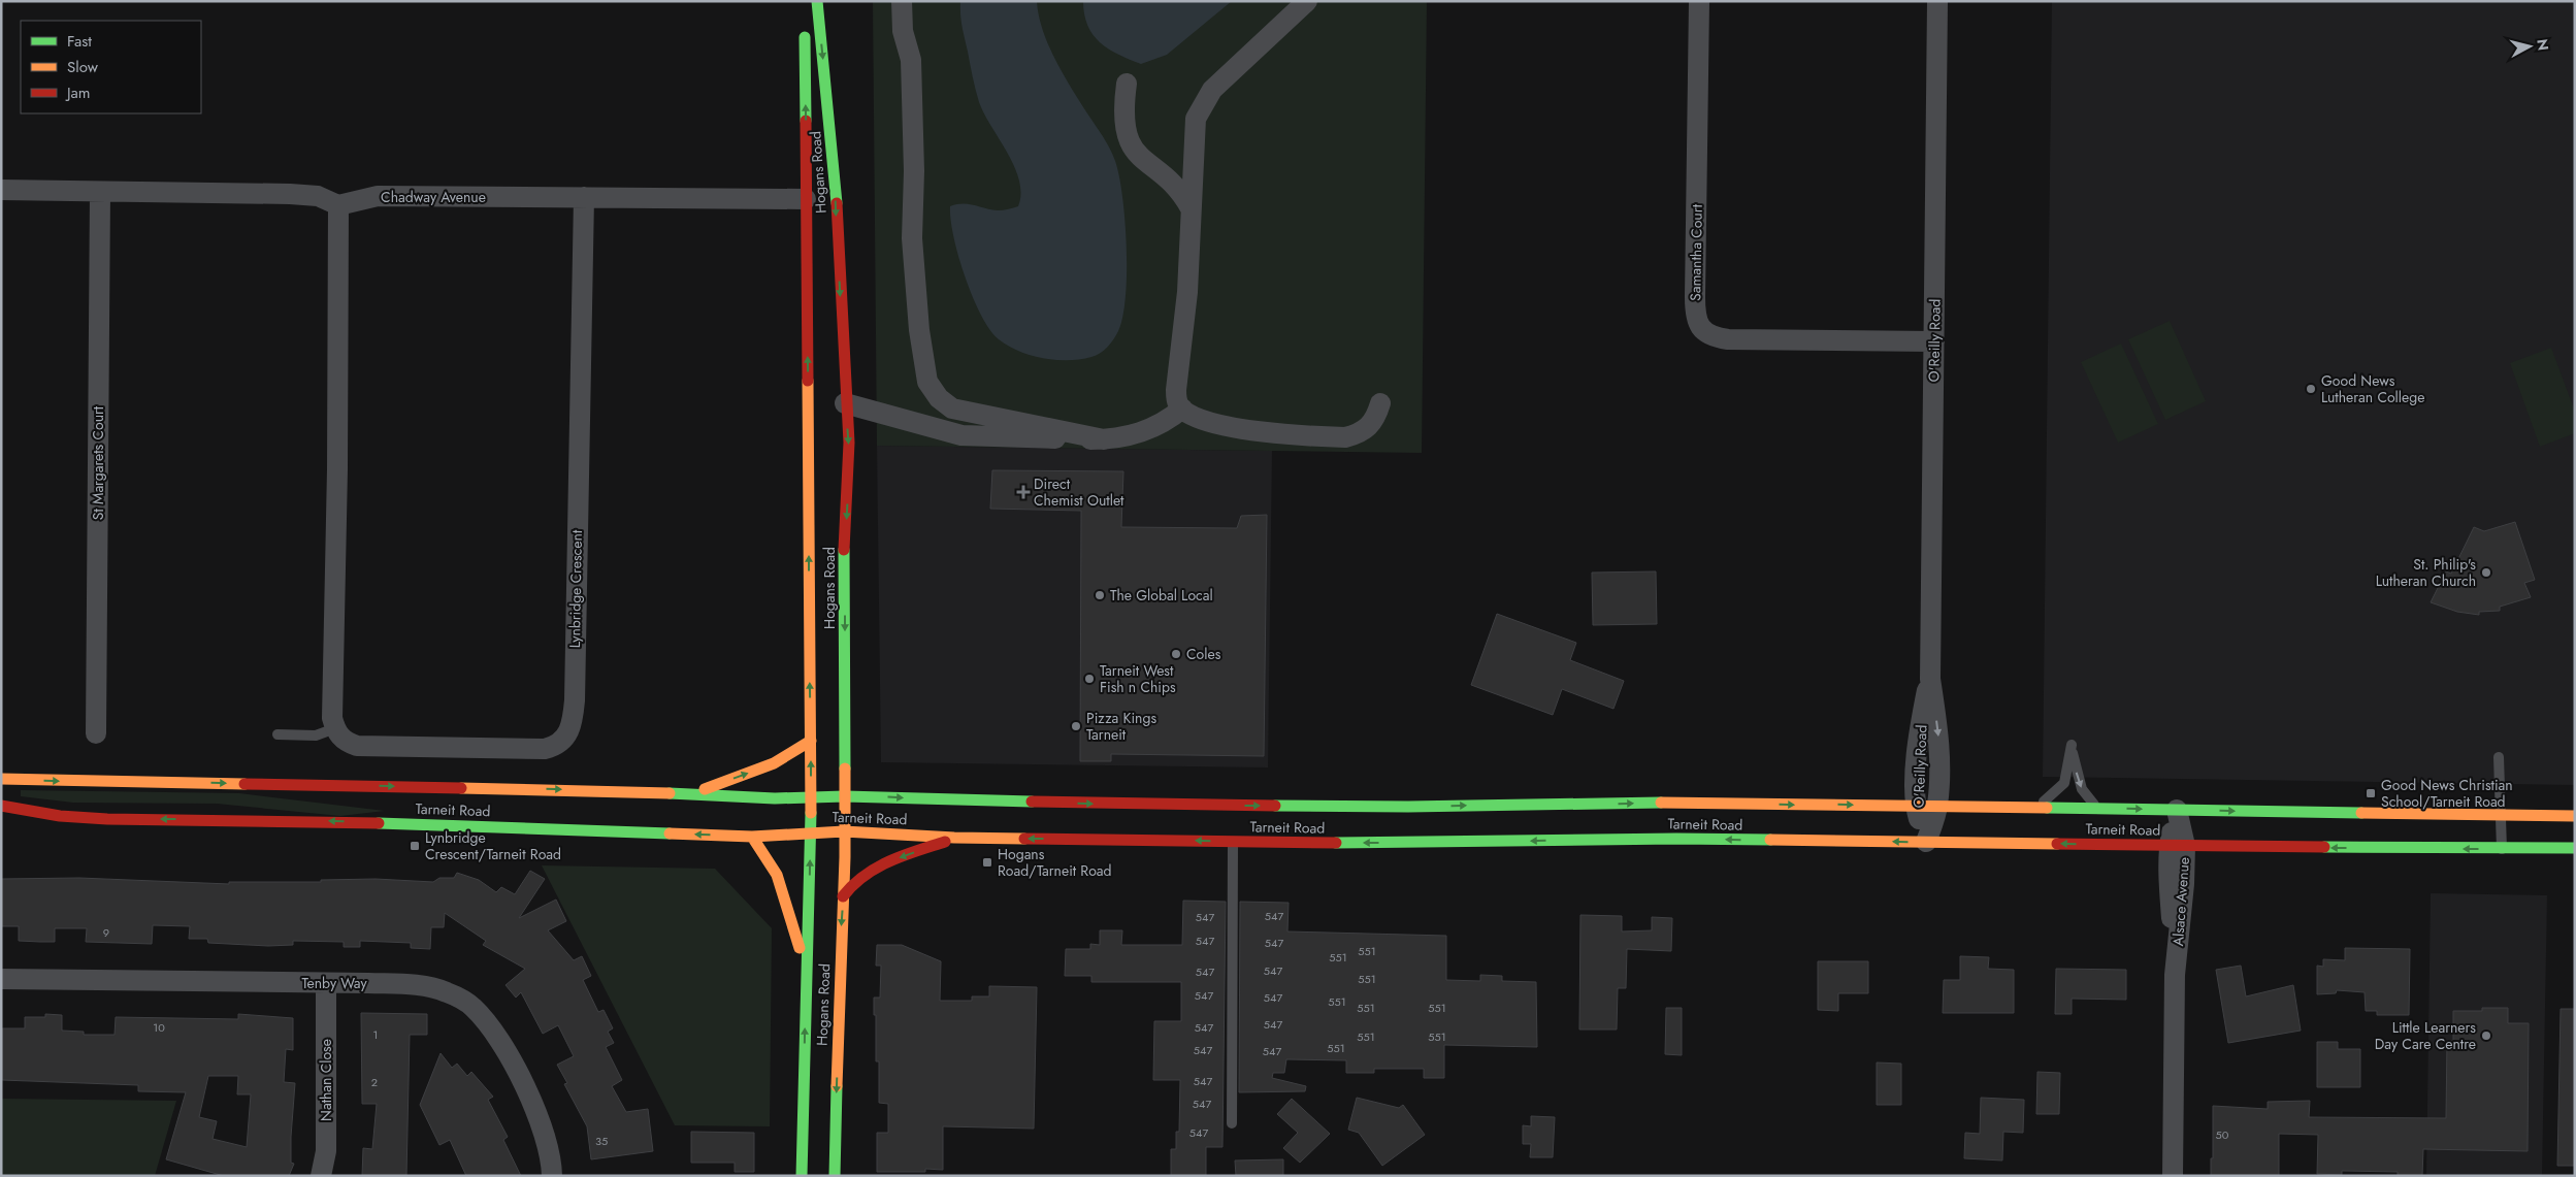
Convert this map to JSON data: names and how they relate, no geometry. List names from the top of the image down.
{
  "streets": {
    "main road": ["Hogans Road", "Tarneit Road"],
    "street": [
      "Chadway Avenue",
      "Samantha Court",
      "O'Reilly Road",
      "St Margarets Court",
      "Lynbridge Crescent",
      "Alsace Avenue",
      "Tenby Way",
      "Nathan Close"
    ]
  },
  "crossings": [
    ["Hogans Road", "Chadway Avenue"],
    ["Hogans Road", "Tarneit Road"],
    ["Chadway Avenue", "Lynbridge Crescent"],
    ["Samantha Court", "O'Reilly Road"],
    ["O'Reilly Road", "Tarneit Road"],
    ["Tarneit Road", "Alsace Avenue"],
    ["Tenby Way", "Nathan Close"]
  ],
  "places": {
    "other": [
      "Good News Lutheran College",
      "St. Philip's Lutheran Church",
      "The Global Local",
      "Coles",
      "Tarneit West Fish n Chips",
      "Pizza Kings Tarneit",
      "Little Learners Day Care Centre"
    ],
    "health": ["Direct Chemist Outlet"],
    "transit": ["Good News Christian School/Tarneit Road", "Lynbridge Crescent/Tarneit Road", "Hogans Road/Tarneit Road"]
  },
  "house_numbers": [
    "547",
    "547",
    "9",
    "547",
    "547",
    "551",
    "551",
    "547",
    "547",
    "551",
    "547",
    "547",
    "551",
    "551",
    "551",
    "547",
    "10",
    "547",
    "1",
    "551",
    "551",
    "551",
    "547",
    "547",
    "547",
    "2",
    "547",
    "547",
    "50",
    "35"
  ],
  "legend": ["Fast", "Slow", "Jam"],
  "north": "right"
}
